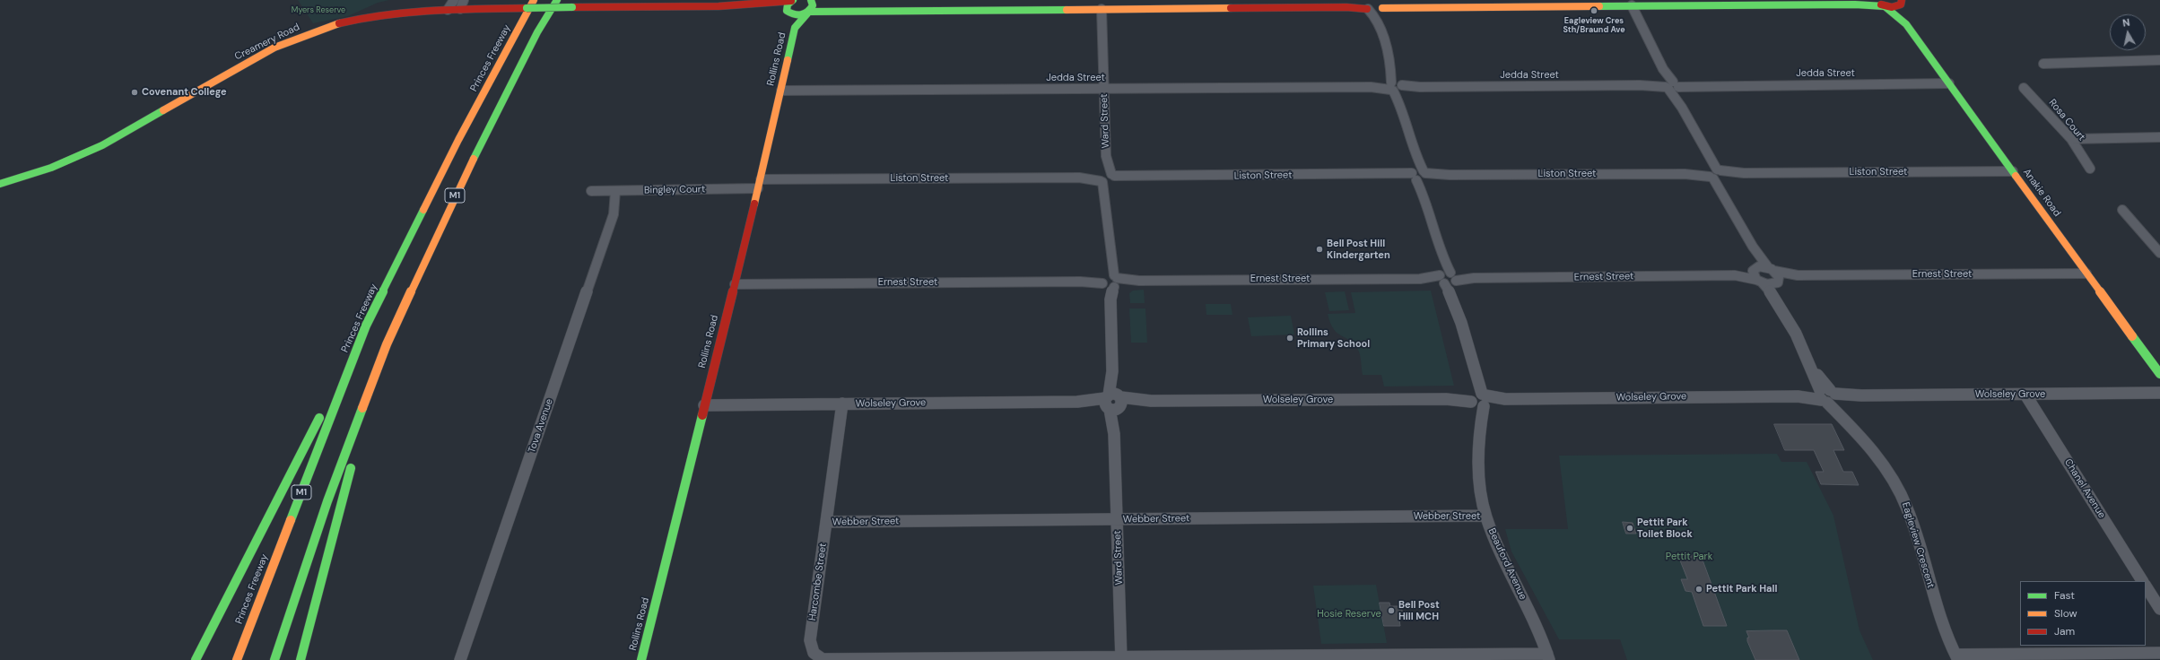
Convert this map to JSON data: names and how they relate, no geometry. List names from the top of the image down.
{
  "streets": {
    "main road": [
      "Creamery Road",
      "Princes Freeway",
      "Rollins Road",
      "Anakie Road",
      "M1"
    ],
    "street": [
      "Jedda Street",
      "Rosa Court",
      "Ward Street",
      "Liston Street",
      "Bingley Court",
      "Ernest Street",
      "Wolseley Grove",
      "Tova Avenue",
      "Chanel Avenue",
      "Webber Street",
      "Eagleview Crescent",
      "Beauford Avenue",
      "Harcombe Street"
    ]
  },
  "crossings": [
    ["Creamery Road", "Rollins Road"],
    ["Creamery Road", "Ward Street"],
    ["Creamery Road", "Anakie Road"],
    ["Rollins Road", "Jedda Street"],
    ["Rollins Road", "Liston Street"],
    ["Rollins Road", "Bingley Court"],
    ["Rollins Road", "Ernest Street"],
    ["Rollins Road", "Wolseley Grove"],
    ["Jedda Street", "Ward Street"],
    ["Jedda Street", "Anakie Road"],
    ["Ward Street", "Liston Street"],
    ["Ward Street", "Ernest Street"],
    ["Ward Street", "Wolseley Grove"],
    ["Ward Street", "Webber Street"],
    ["Ward Street", "Harcombe Street"],
    ["Liston Street", "Bingley Court"],
    ["Liston Street", "Anakie Road"],
    ["Bingley Court", "Tova Avenue"],
    ["Anakie Road", "Ernest Street"],
    ["Ernest Street", "Eagleview Crescent"],
    ["Wolseley Grove", "Chanel Avenue"],
    ["Wolseley Grove", "Eagleview Crescent"],
    ["Wolseley Grove", "Beauford Avenue"],
    ["Wolseley Grove", "Harcombe Street"],
    ["Webber Street", "Beauford Avenue"],
    ["Webber Street", "Harcombe Street"]
  ],
  "parks": ["Myers Reserve", "Pettit Park", "Hosie Reserve"],
  "places": [
    "Eagleview Cres Sth/Braund Ave",
    "Covenant College",
    "Bell Post Hill Kindergarten",
    "Rollins Primary School",
    "Pettit Park Toilet Block",
    "Pettit Park Hall",
    "Bell Post Hill MCH"
  ],
  "legend": ["Fast", "Slow", "Jam"],
  "north": "top"
}
